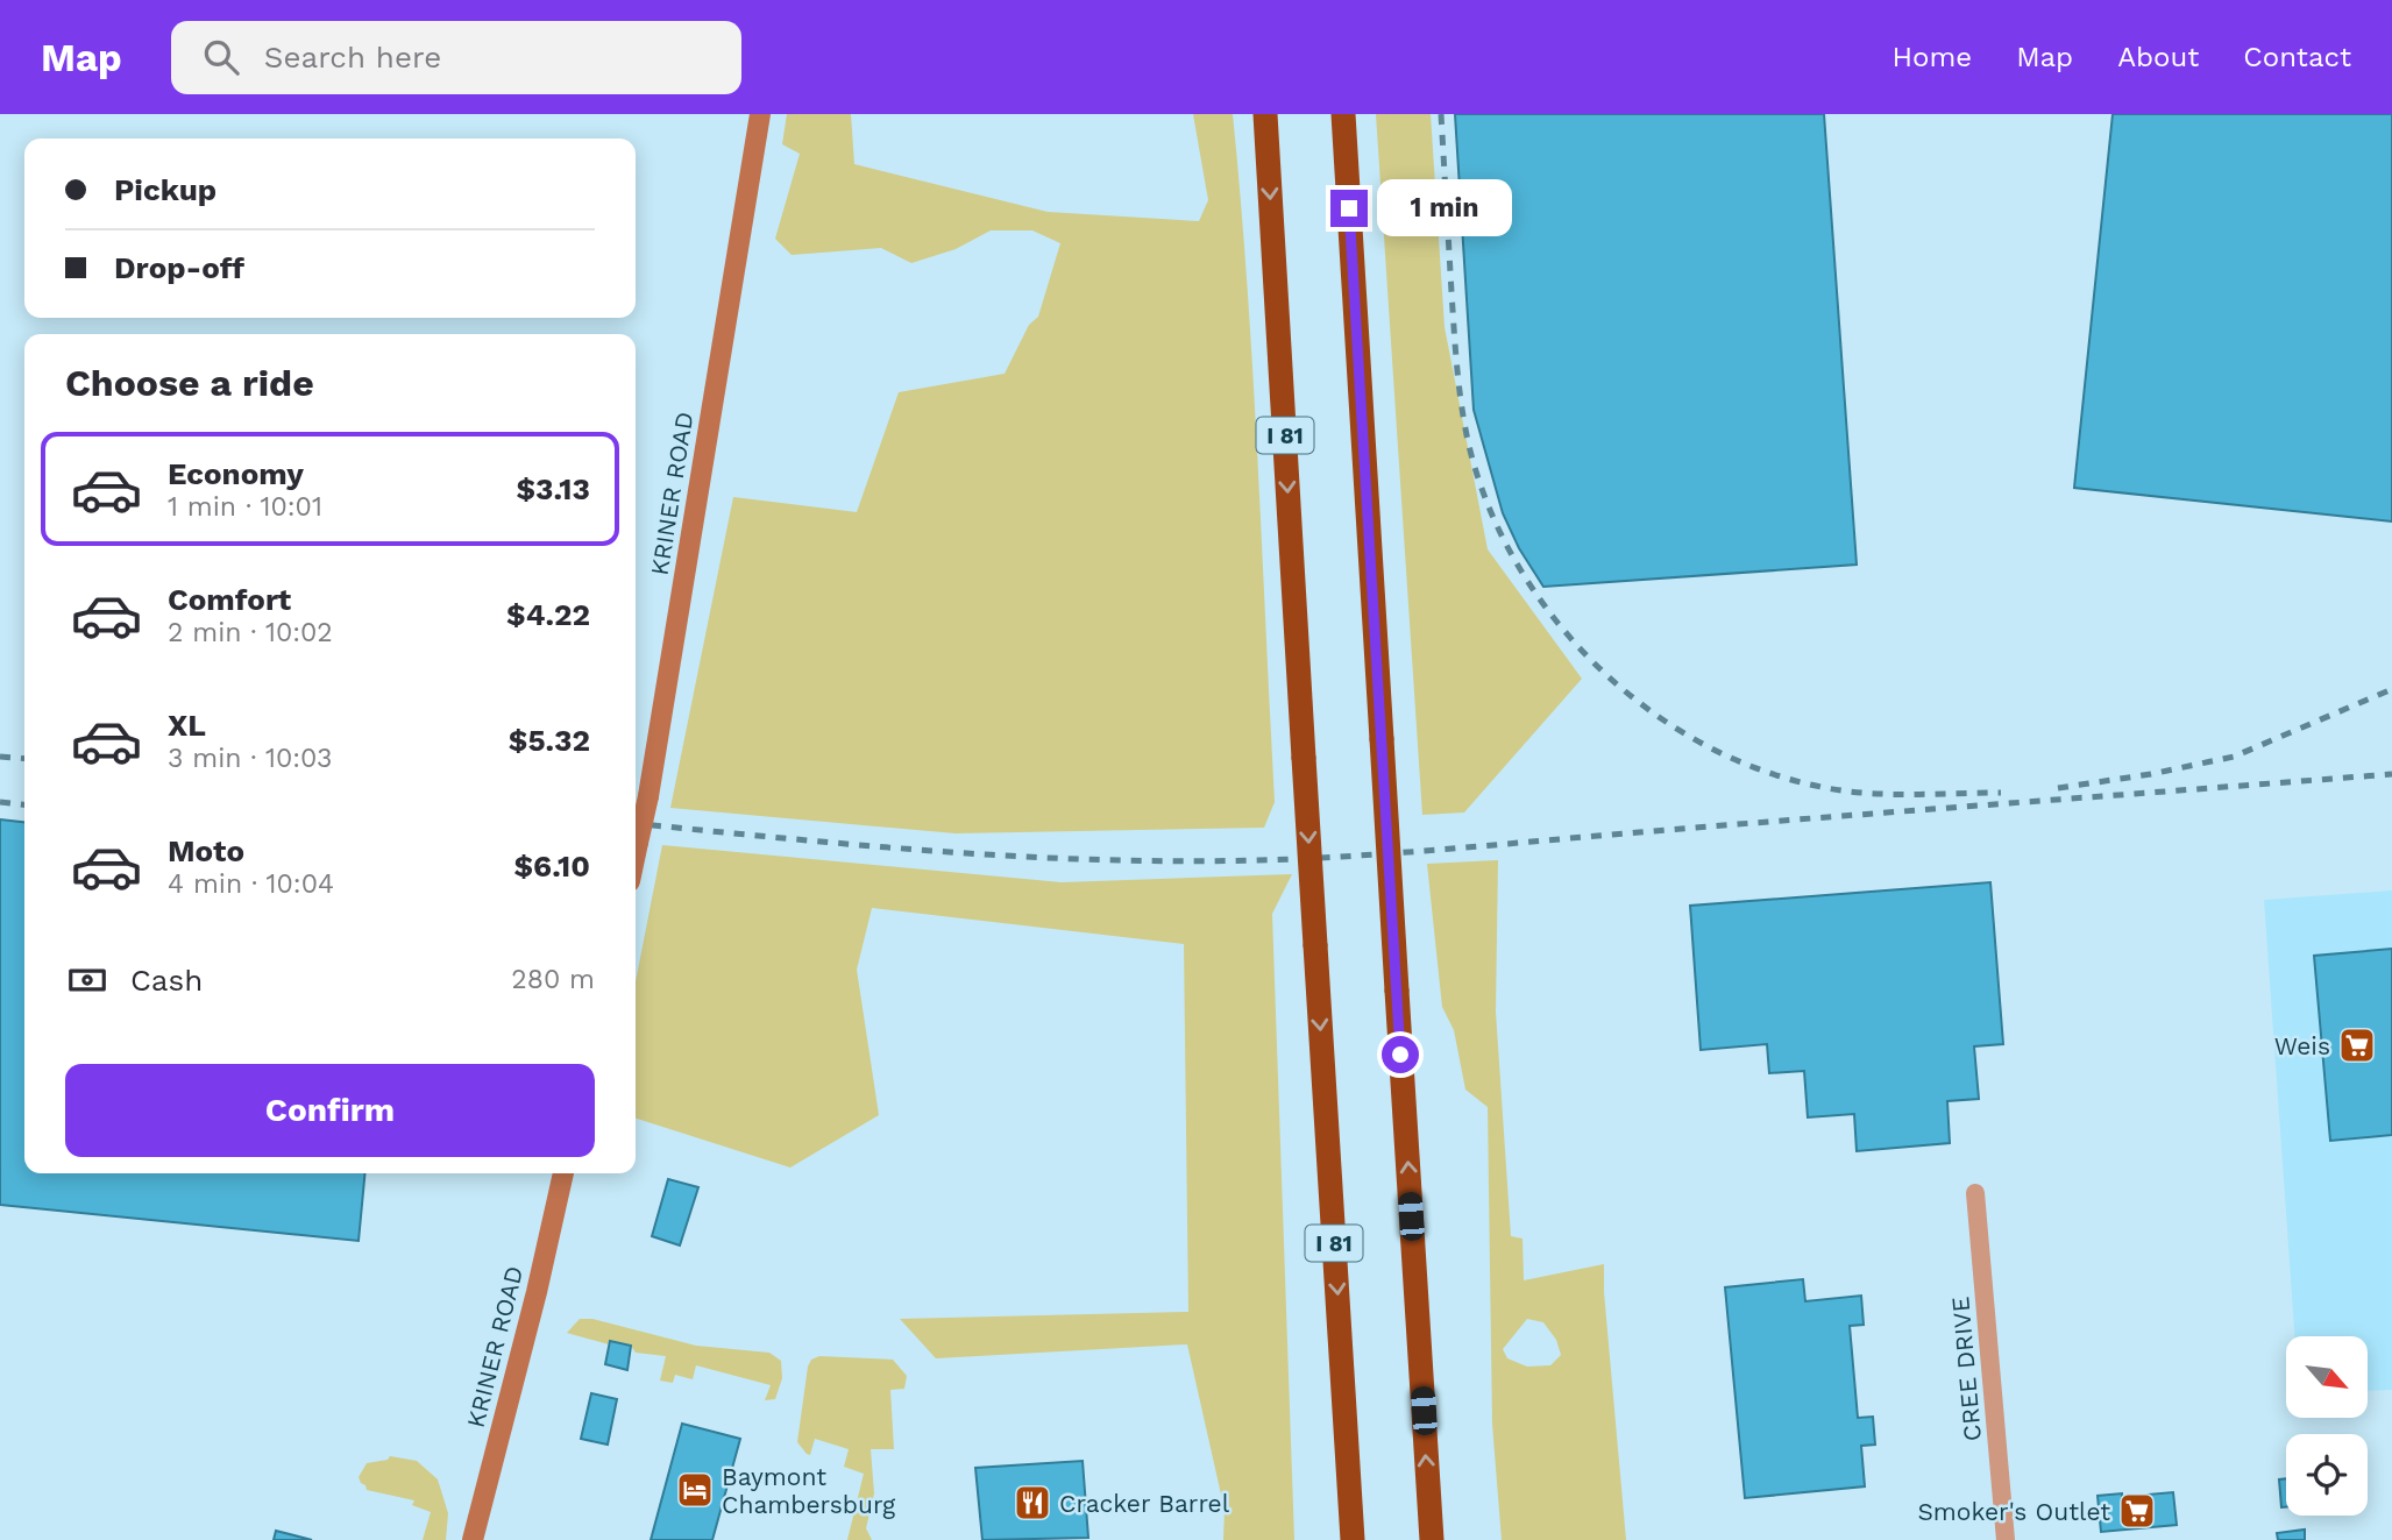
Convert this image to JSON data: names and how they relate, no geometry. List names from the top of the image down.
{
  "streets": {
    "highway": ["I 81"],
    "street": ["KRINER ROAD", "CREE DRIVE"]
  },
  "places": {
    "supermarket": ["Weis", "Smoker's Outlet"],
    "hotel": ["Baymont Chambersburg"],
    "restaurant": ["Cracker Barrel"]
  },
  "north": "bottom right",
  "page": {
    "header": "Map",
    "search": "Search here",
    "nav": [
      "Home",
      "Map",
      "About",
      "Contact"
    ],
    "banner": ["Pickup", "Drop-off"],
    "bubble": "1 min",
    "heading": "Choose a ride",
    "list": [
      {
        "name": "Economy",
        "note": "1 min · 10:01",
        "value": "$3.13"
      },
      {
        "name": "Comfort",
        "note": "2 min · 10:02",
        "value": "$4.22"
      },
      {
        "name": "XL",
        "note": "3 min · 10:03",
        "value": "$5.32"
      },
      {
        "name": "Moto",
        "note": "4 min · 10:04",
        "value": "$6.10"
      }
    ],
    "pay": ["Cash", "280 m"],
    "buttons": "Confirm"
  }
}
